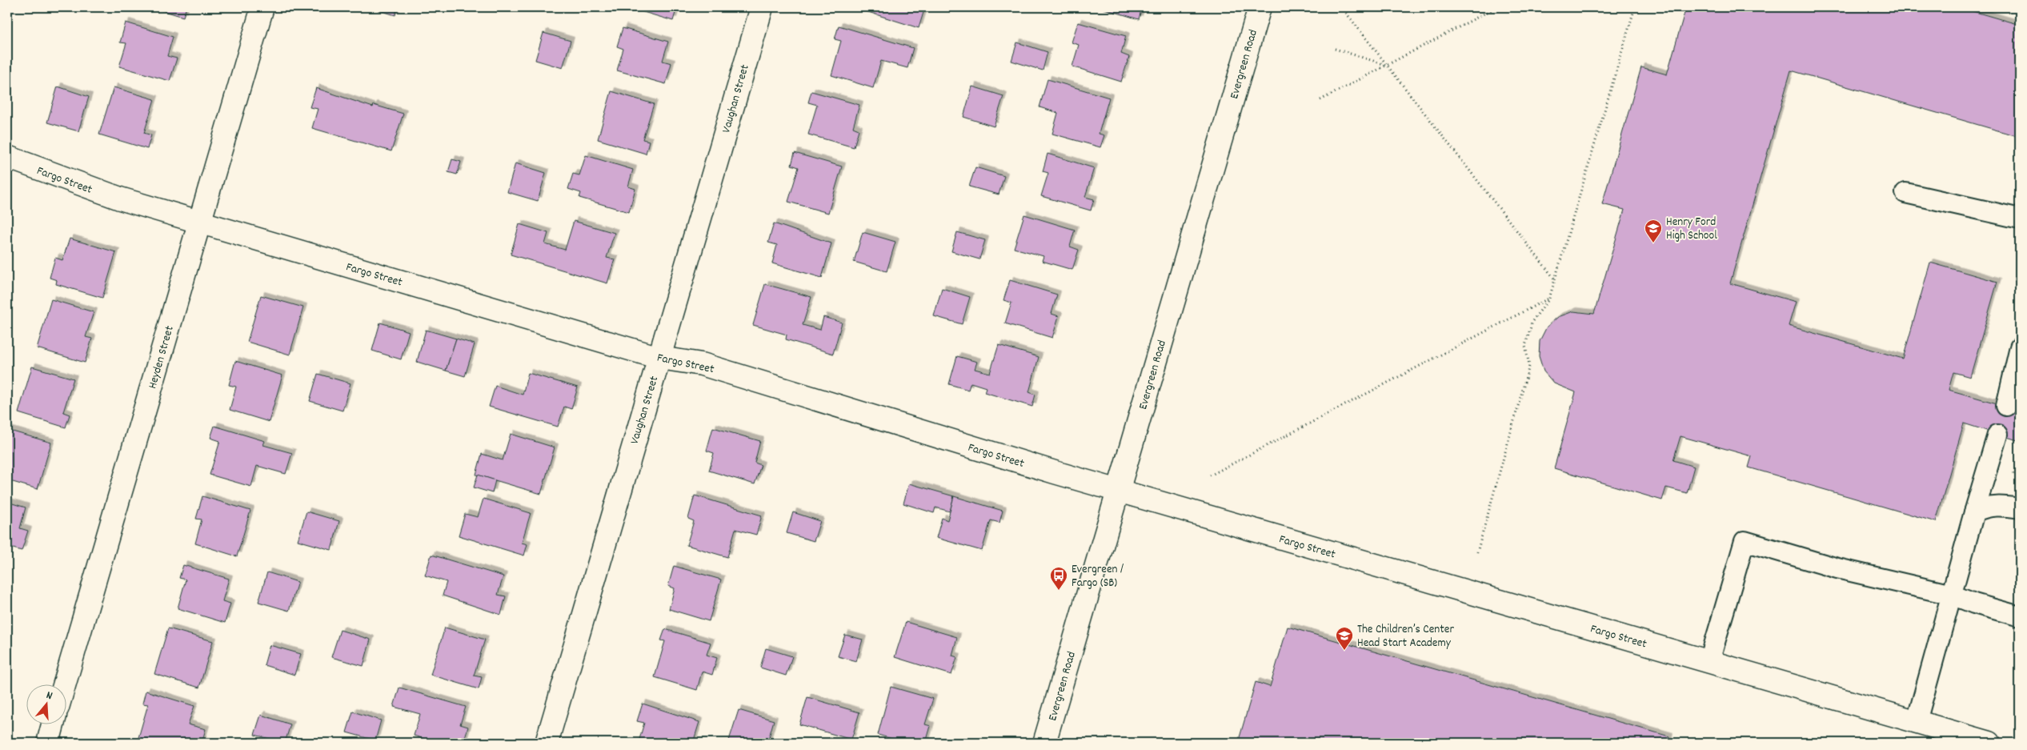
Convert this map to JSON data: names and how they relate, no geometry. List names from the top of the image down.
{
  "streets": {
    "street": [
      "Evergreen Road",
      "Vaughan Street",
      "Fargo Street",
      "Heyden Street"
    ]
  },
  "crossings": [
    ["Evergreen Road", "Fargo Street"],
    ["Vaughan Street", "Fargo Street"],
    ["Fargo Street", "Heyden Street"]
  ],
  "places": {
    "school or university": ["Henry Ford High School", "The Children’s Center Head Start Academy"],
    "bus stop": ["Evergreen / Fargo (SB)"]
  },
  "north": "top"
}
